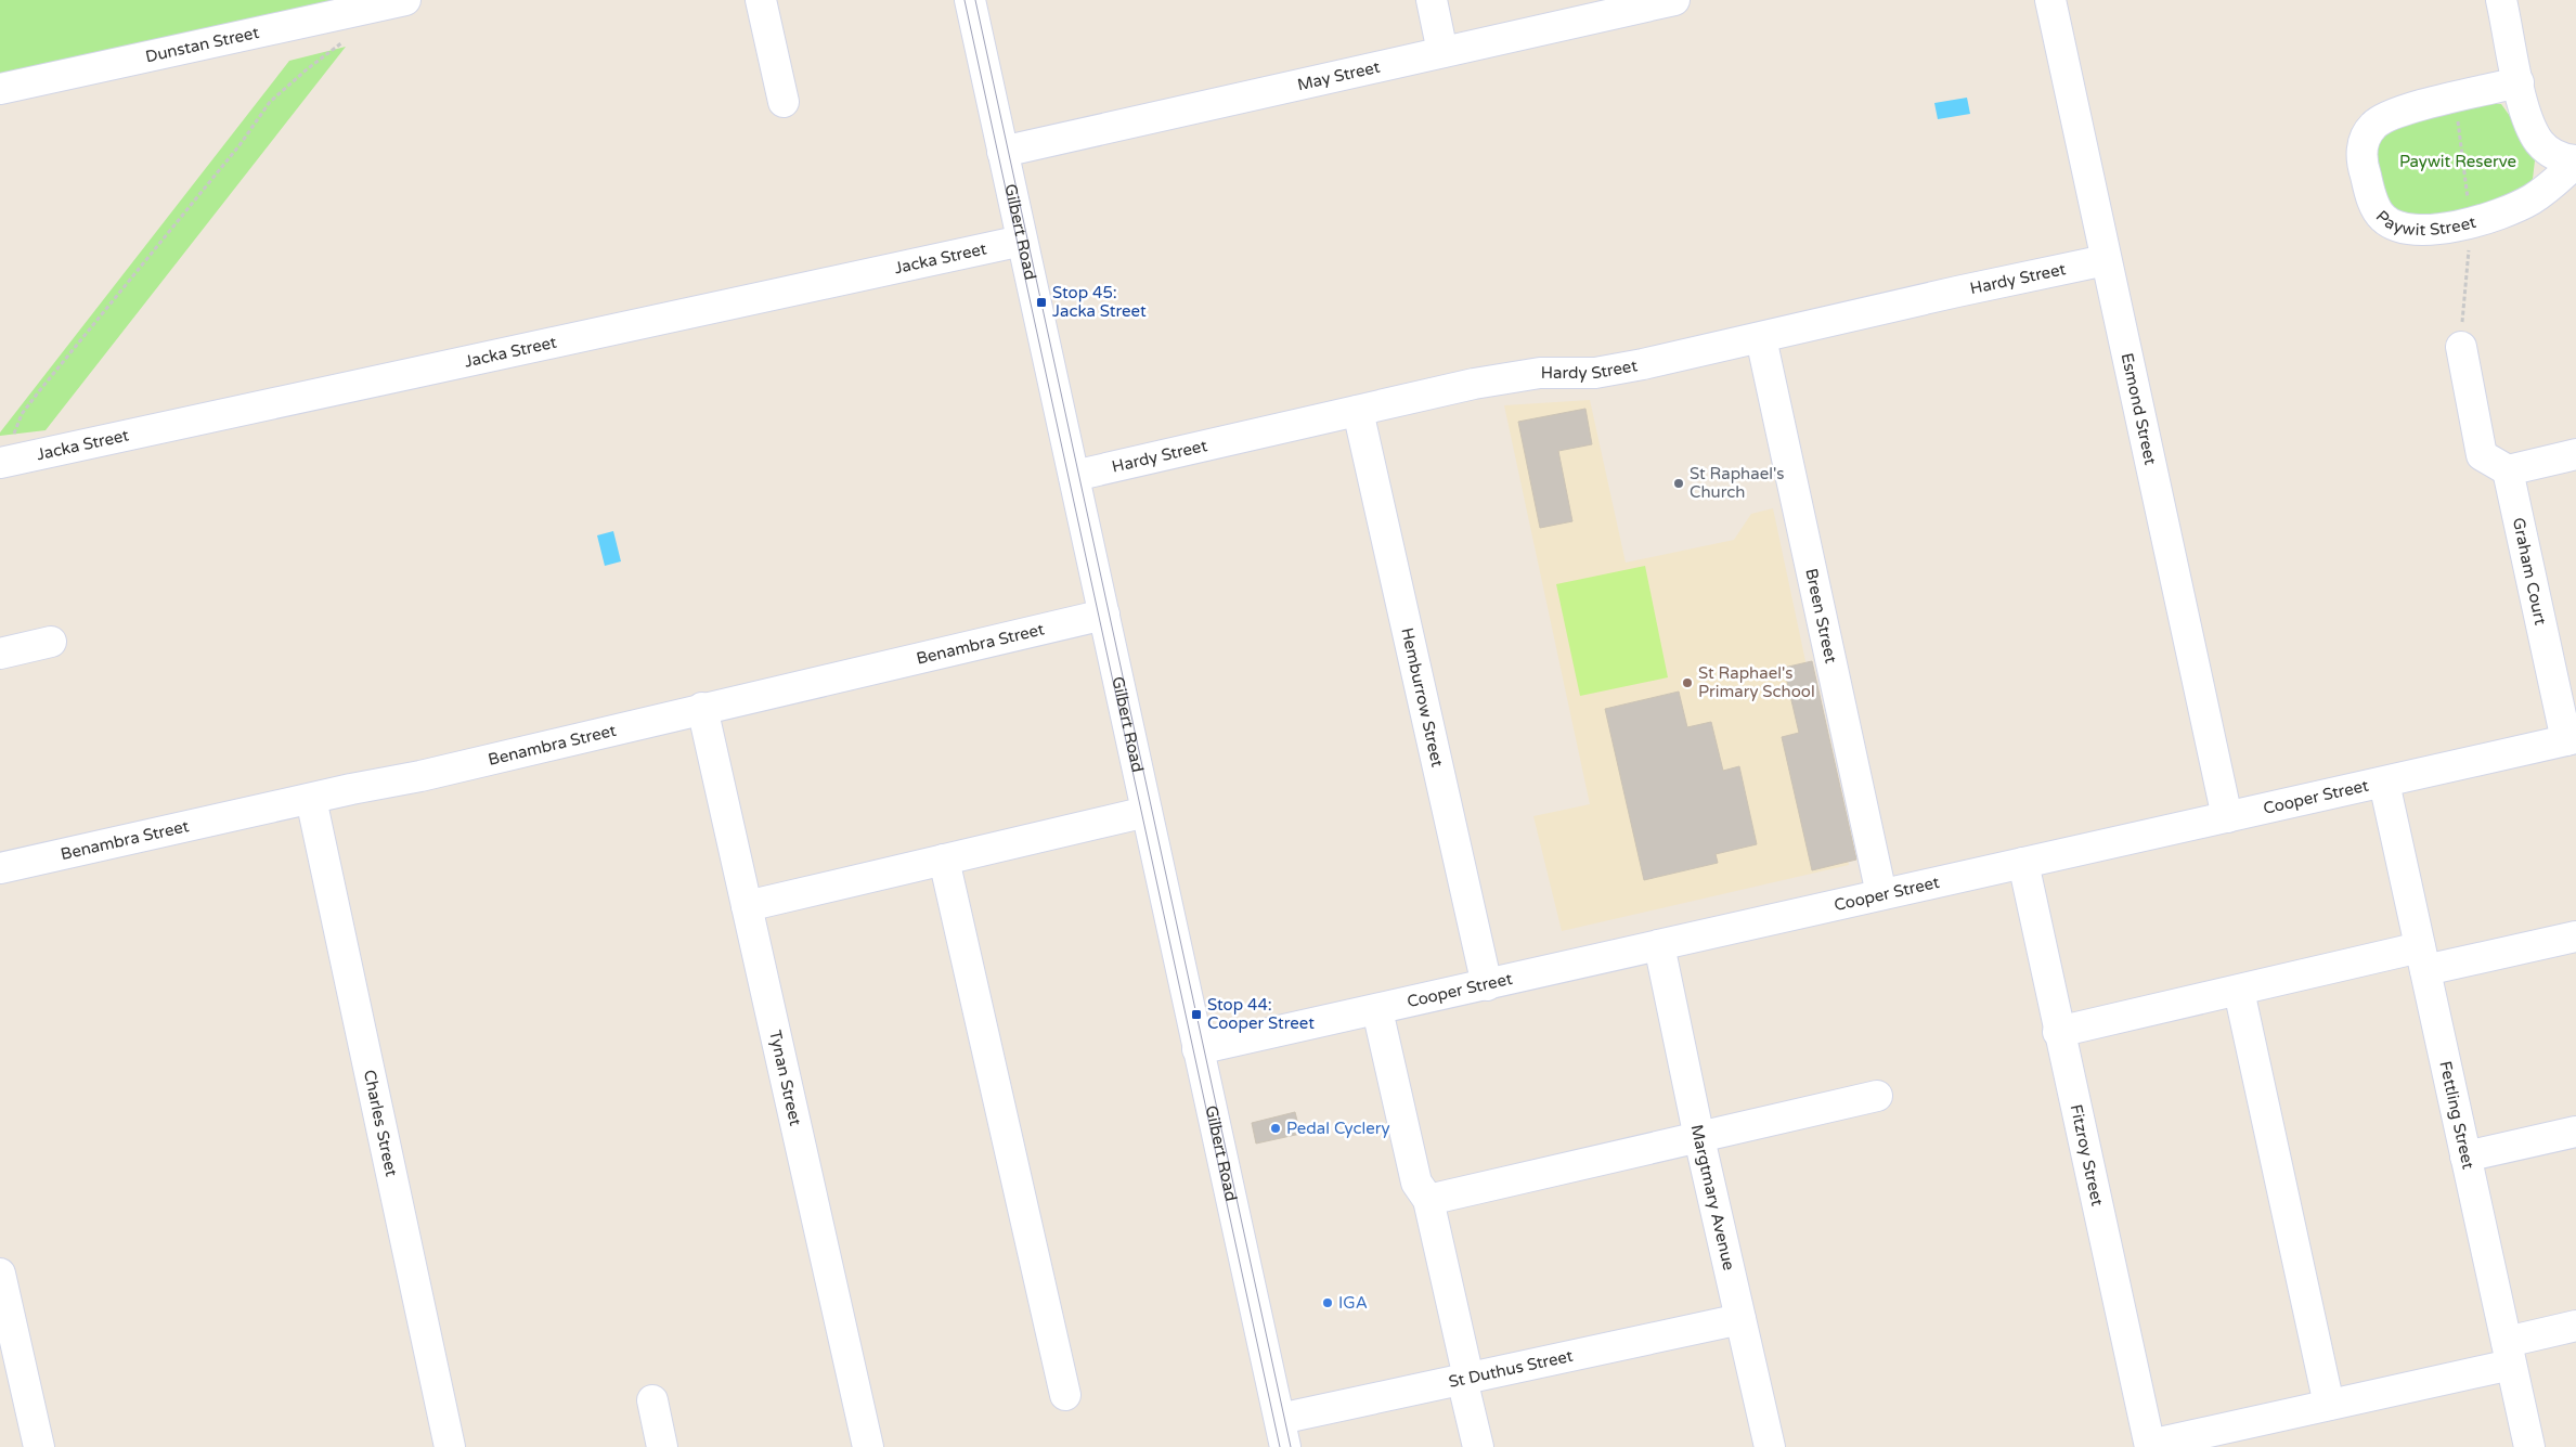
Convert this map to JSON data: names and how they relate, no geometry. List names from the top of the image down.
{
  "streets": {
    "street": [
      "Dunstan Street",
      "May Street",
      "Paywit Street",
      "Gilbert Road",
      "Jacka Street",
      "Hardy Street",
      "Esmond Street",
      "Graham Court",
      "Breen Street",
      "Benambra Street",
      "Hemburrow Street",
      "Cooper Street",
      "Tynan Street",
      "Fettling Street",
      "Charles Street",
      "Fitzroy Street",
      "Margtmary Avenue",
      "St Duthus Street"
    ]
  },
  "crossings": [
    ["May Street", "Gilbert Road"],
    ["Gilbert Road", "Jacka Street"],
    ["Gilbert Road", "Hardy Street"],
    ["Gilbert Road", "Benambra Street"],
    ["Gilbert Road", "Cooper Street"],
    ["Gilbert Road", "St Duthus Street"],
    ["Hardy Street", "Esmond Street"],
    ["Hardy Street", "Breen Street"],
    ["Hardy Street", "Hemburrow Street"],
    ["Esmond Street", "Cooper Street"],
    ["Graham Court", "Cooper Street"],
    ["Breen Street", "Cooper Street"],
    ["Benambra Street", "Tynan Street"],
    ["Benambra Street", "Charles Street"],
    ["Hemburrow Street", "Cooper Street"],
    ["Cooper Street", "Fettling Street"],
    ["Cooper Street", "Fitzroy Street"],
    ["Cooper Street", "Margtmary Avenue"],
    ["Margtmary Avenue", "St Duthus Street"]
  ],
  "parks": ["Paywit Reserve"],
  "places": {
    "transit": ["Stop 45: Jacka Street", "Stop 44: Cooper Street"],
    "other": [
      "St Raphael's Church",
      "St Raphael's Primary School",
      "Pedal Cyclery",
      "IGA"
    ]
  }
}
